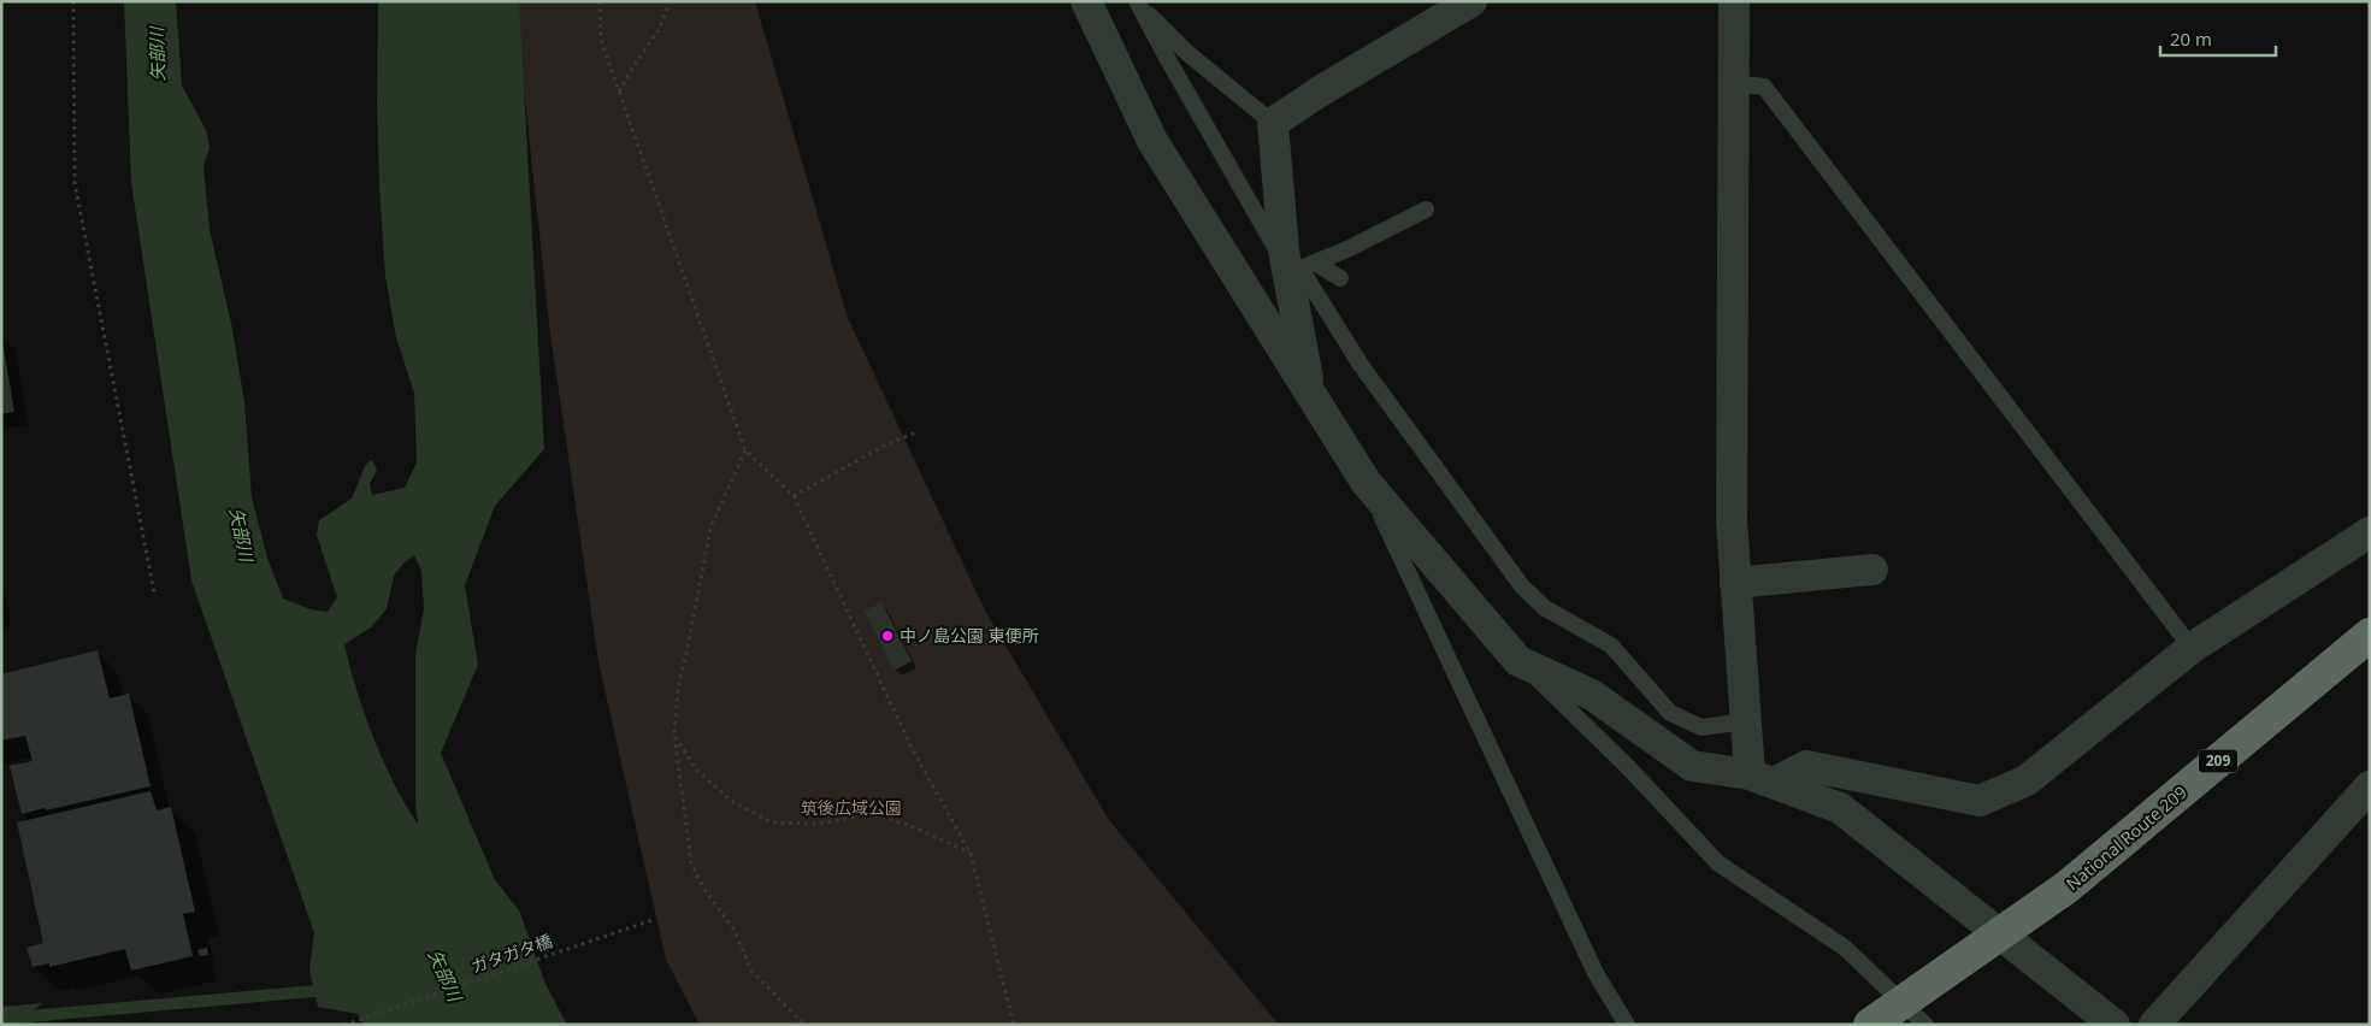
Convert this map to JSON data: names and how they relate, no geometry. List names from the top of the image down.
{
  "streets": {
    "highway": ["209", "National Route 209"],
    "path": ["ガタガタ橋"]
  },
  "water": ["矢部川"],
  "parks": ["筑後広域公園"],
  "places": ["中ノ島公園 東便所"],
  "scale_bar": "20 m"
}
